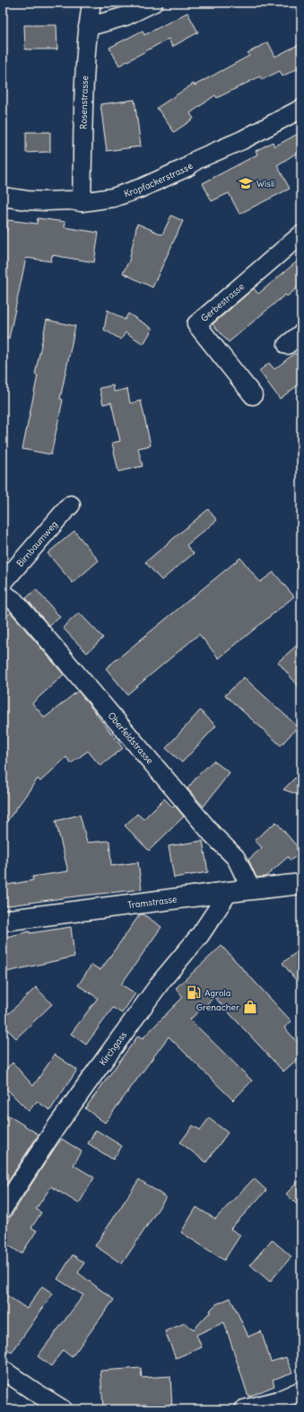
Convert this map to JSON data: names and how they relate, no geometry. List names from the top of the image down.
{
  "streets": {
    "main road": ["Tramstrasse"],
    "street": [
      "Rosenstrasse",
      "Kropfackerstrasse",
      "Gerbestrasse",
      "Birnbaumweg",
      "Oberfeldstrasse",
      "Kirchgass"
    ]
  },
  "crossings": [
    ["Rosenstrasse", "Kropfackerstrasse"],
    ["Oberfeldstrasse", "Tramstrasse"],
    ["Tramstrasse", "Kirchgass"]
  ],
  "places": {
    "school or university": ["Wisli"],
    "fuel station": ["Agrola"],
    "shop": ["Grenacher"]
  }
}
